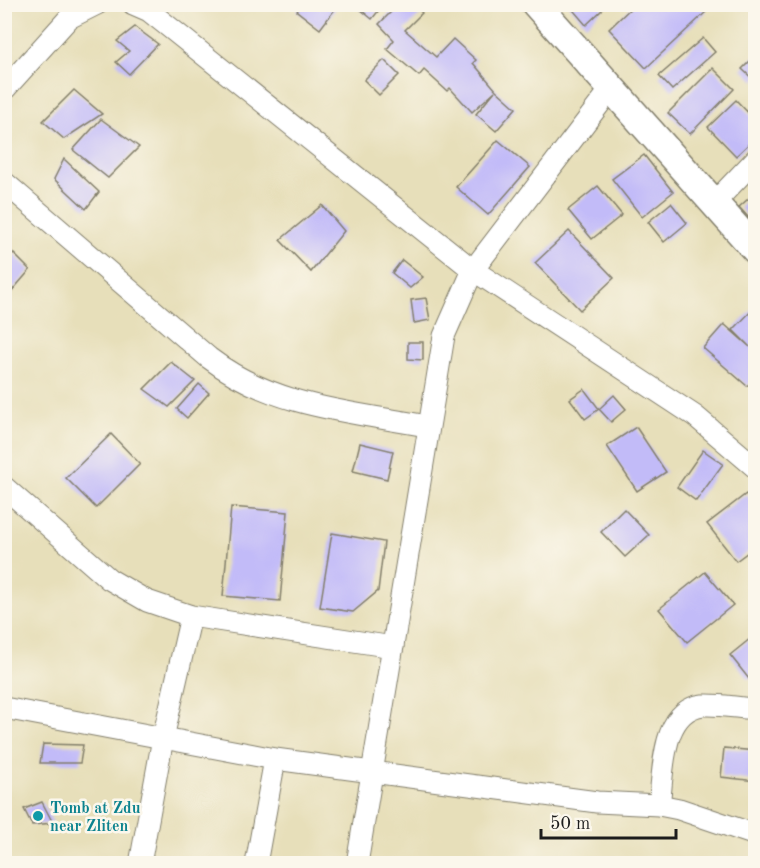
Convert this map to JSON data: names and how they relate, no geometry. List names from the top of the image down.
{
  "places": ["Tomb at Zdu near Zliten"],
  "scale_bar": "50 m"
}
